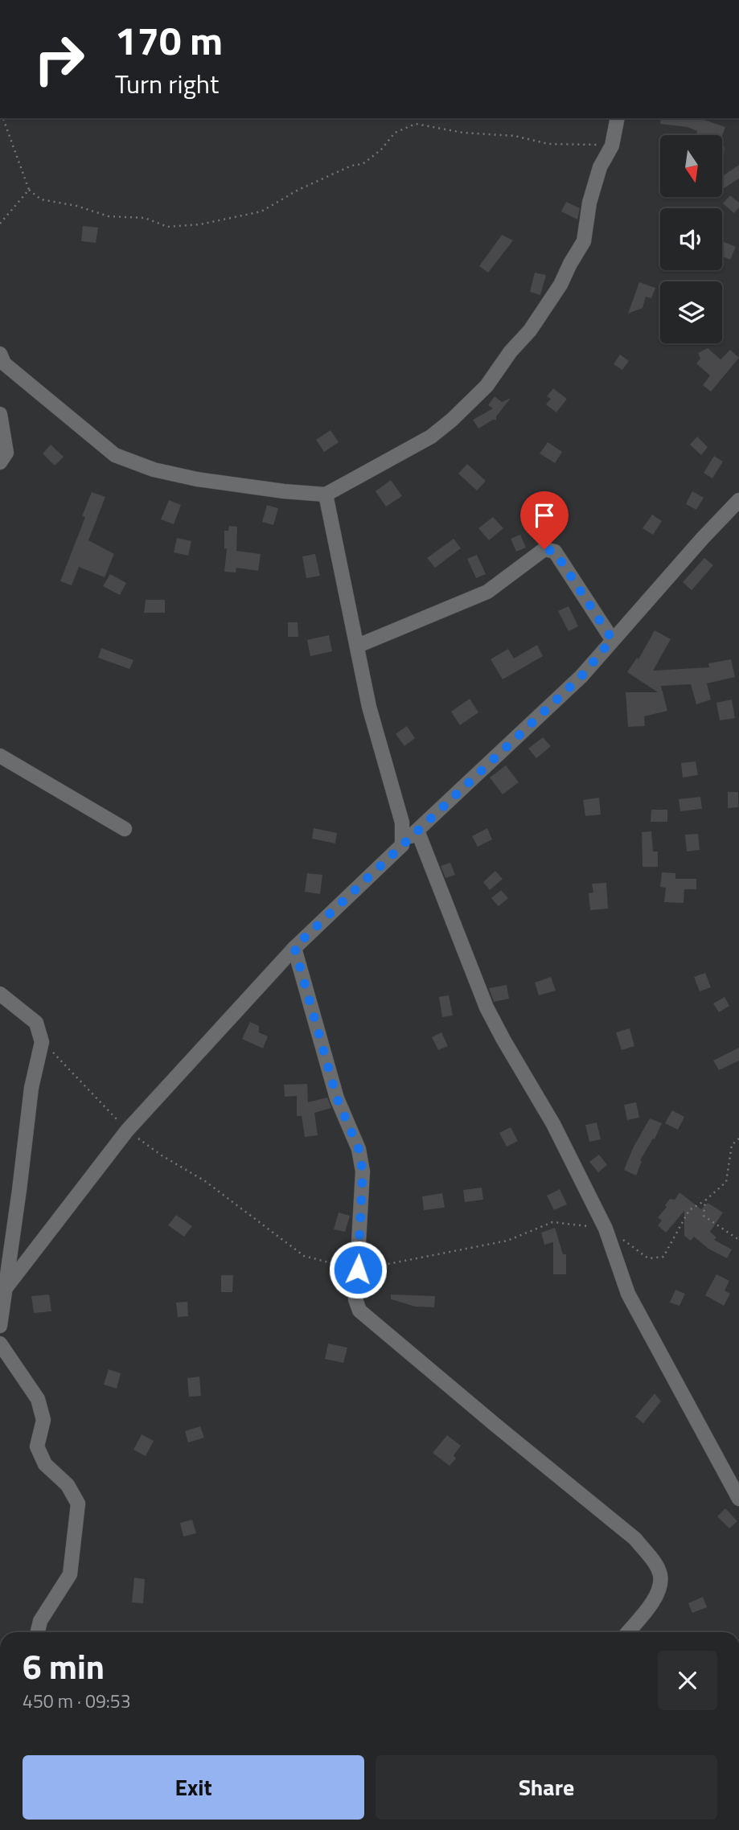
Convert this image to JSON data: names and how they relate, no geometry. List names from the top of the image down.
{
  "north": "bottom",
  "page": {
    "turn": ["170 m", "Turn right"],
    "heading": ["6 min", "450 m · 09:53"],
    "buttons": ["Exit", "Share"]
  }
}
